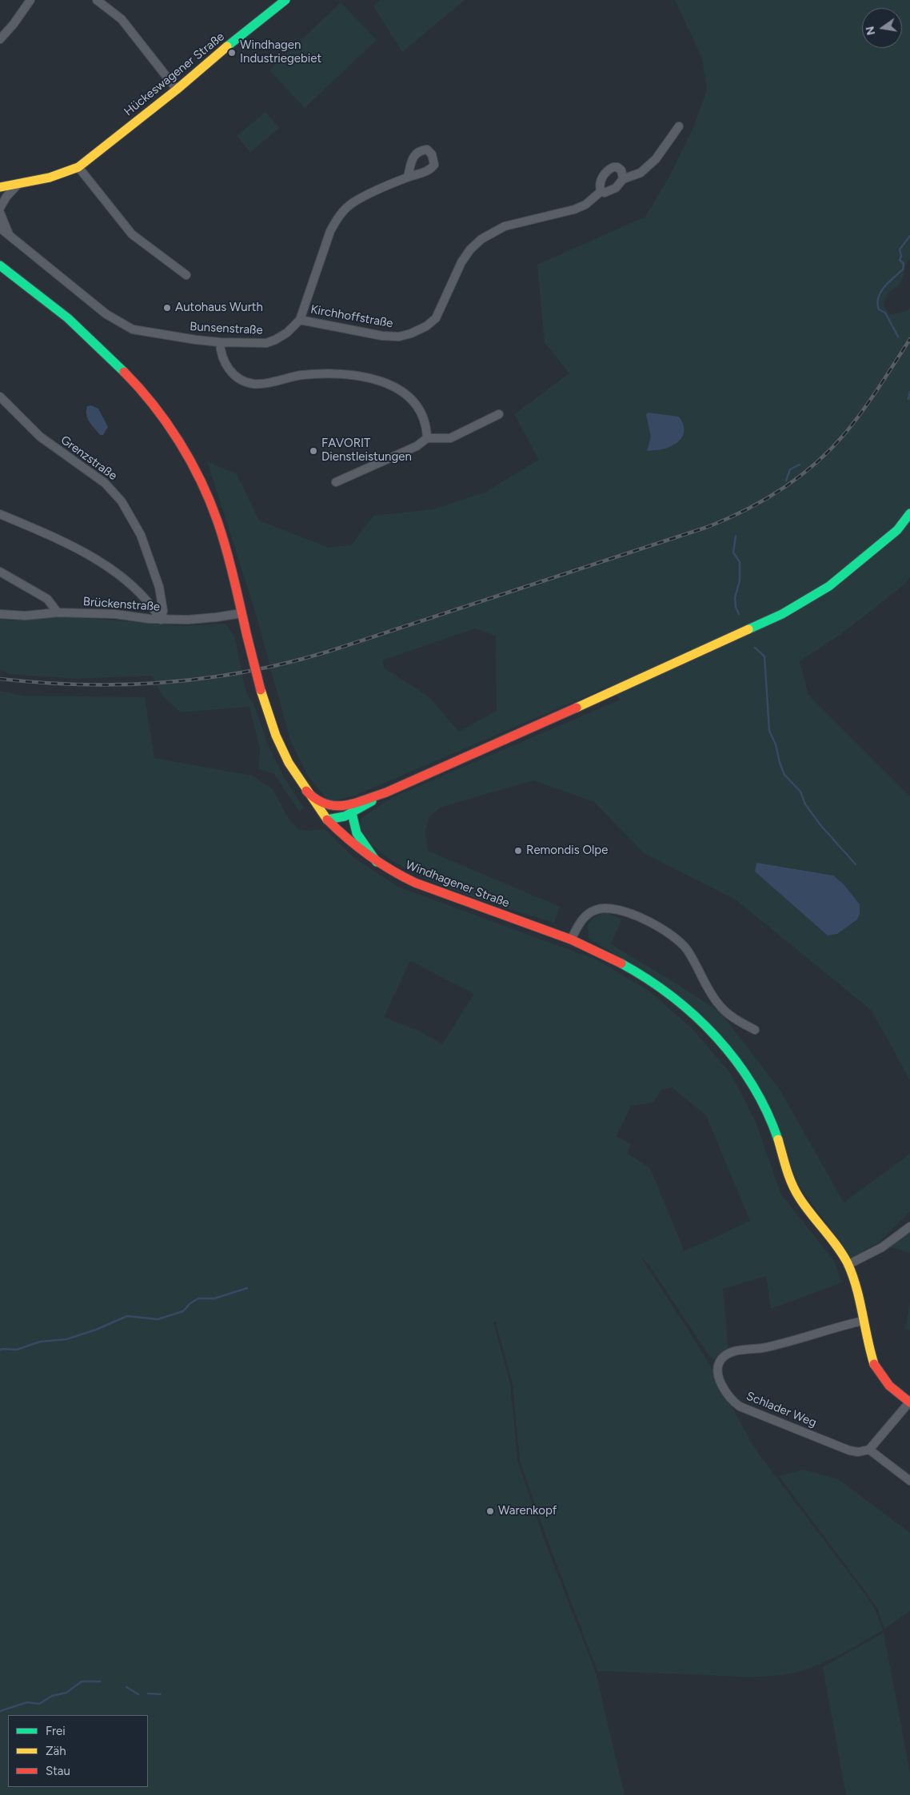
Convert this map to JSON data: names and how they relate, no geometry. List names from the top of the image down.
{
  "streets": {
    "main road": ["Hückeswagener Straße", "Windhagener Straße"],
    "street": [
      "Kirchhoffstraße",
      "Bunsenstraße",
      "Grenzstraße",
      "Brückenstraße",
      "Schlader Weg"
    ]
  },
  "crossings": [
    ["Kirchhoffstraße", "Bunsenstraße"],
    ["Grenzstraße", "Brückenstraße"],
    ["Brückenstraße", "Windhagener Straße"],
    ["Windhagener Straße", "Schlader Weg"]
  ],
  "places": [
    "Windhagen Industriegebiet",
    "Autohaus Wurth",
    "FAVORIT Dienstleistungen",
    "Remondis Olpe",
    "Warenkopf"
  ],
  "legend": ["Frei", "Zäh", "Stau"],
  "north": "left"
}
